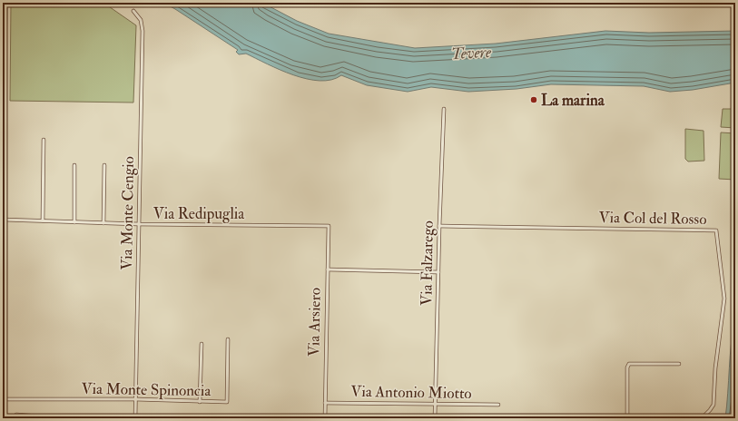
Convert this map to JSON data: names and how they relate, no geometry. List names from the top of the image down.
{
  "streets": {
    "street": [
      "Via Monte Cengio",
      "Via Redipuglia",
      "Via Col del Rosso",
      "Via Falzarego",
      "Via Arsiero",
      "Via Monte Spinoncia",
      "Via Antonio Miotto"
    ]
  },
  "crossings": [
    ["Via Monte Cengio", "Via Redipuglia"],
    ["Via Monte Cengio", "Via Monte Spinoncia"],
    ["Via Redipuglia", "Via Arsiero"],
    ["Via Col del Rosso", "Via Falzarego"],
    ["Via Falzarego", "Via Antonio Miotto"],
    ["Via Arsiero", "Via Antonio Miotto"]
  ],
  "water": ["Tevere"],
  "places": ["La marina"]
}
